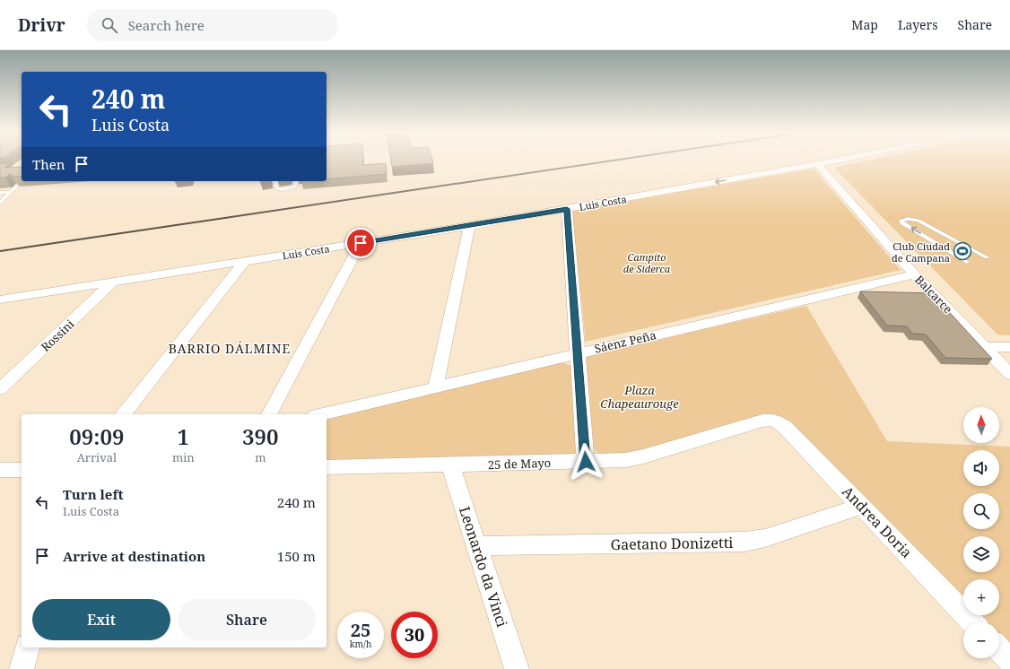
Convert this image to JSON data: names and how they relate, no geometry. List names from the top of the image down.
{
  "streets": {
    "street": [
      "Luis Costa",
      "Balcarce",
      "Rossini",
      "Sáenz Peña",
      "25 de Mayo",
      "Andrea Doria",
      "Gaetano Donizetti",
      "Leonardo da Vinci"
    ]
  },
  "crossings": [
    ["Luis Costa", "Balcarce"],
    ["Luis Costa", "Rossini"],
    ["Balcarce", "Sáenz Peña"],
    ["25 de Mayo", "Andrea Doria"],
    ["25 de Mayo", "Leonardo da Vinci"],
    ["Andrea Doria", "Gaetano Donizetti"],
    ["Gaetano Donizetti", "Leonardo da Vinci"]
  ],
  "districts": ["BARRIO DÁLMINE"],
  "parks": ["Campito de Siderca", "Plaza Chapeaurouge"],
  "places": {
    "sports": ["Club Ciudad de Campana"]
  },
  "north": "top",
  "page": {
    "header": "Drivr",
    "search": "Search here",
    "nav": ["Map", "Layers", "Share"],
    "turn": ["240 m", "Luis Costa"],
    "then": "Then",
    "map_buttons": ["+", "−"],
    "eta": [
      "09:09",
      "Arrival",
      "1",
      "min",
      "390",
      "m"
    ],
    "list": [
      {
        "name": "Turn left",
        "note": "Luis Costa",
        "value": "240 m"
      },
      {
        "name": "Arrive at destination",
        "value": "150 m"
      }
    ],
    "buttons": ["Exit", "Share"],
    "speed": "25 km/h",
    "limit": "30"
  }
}
